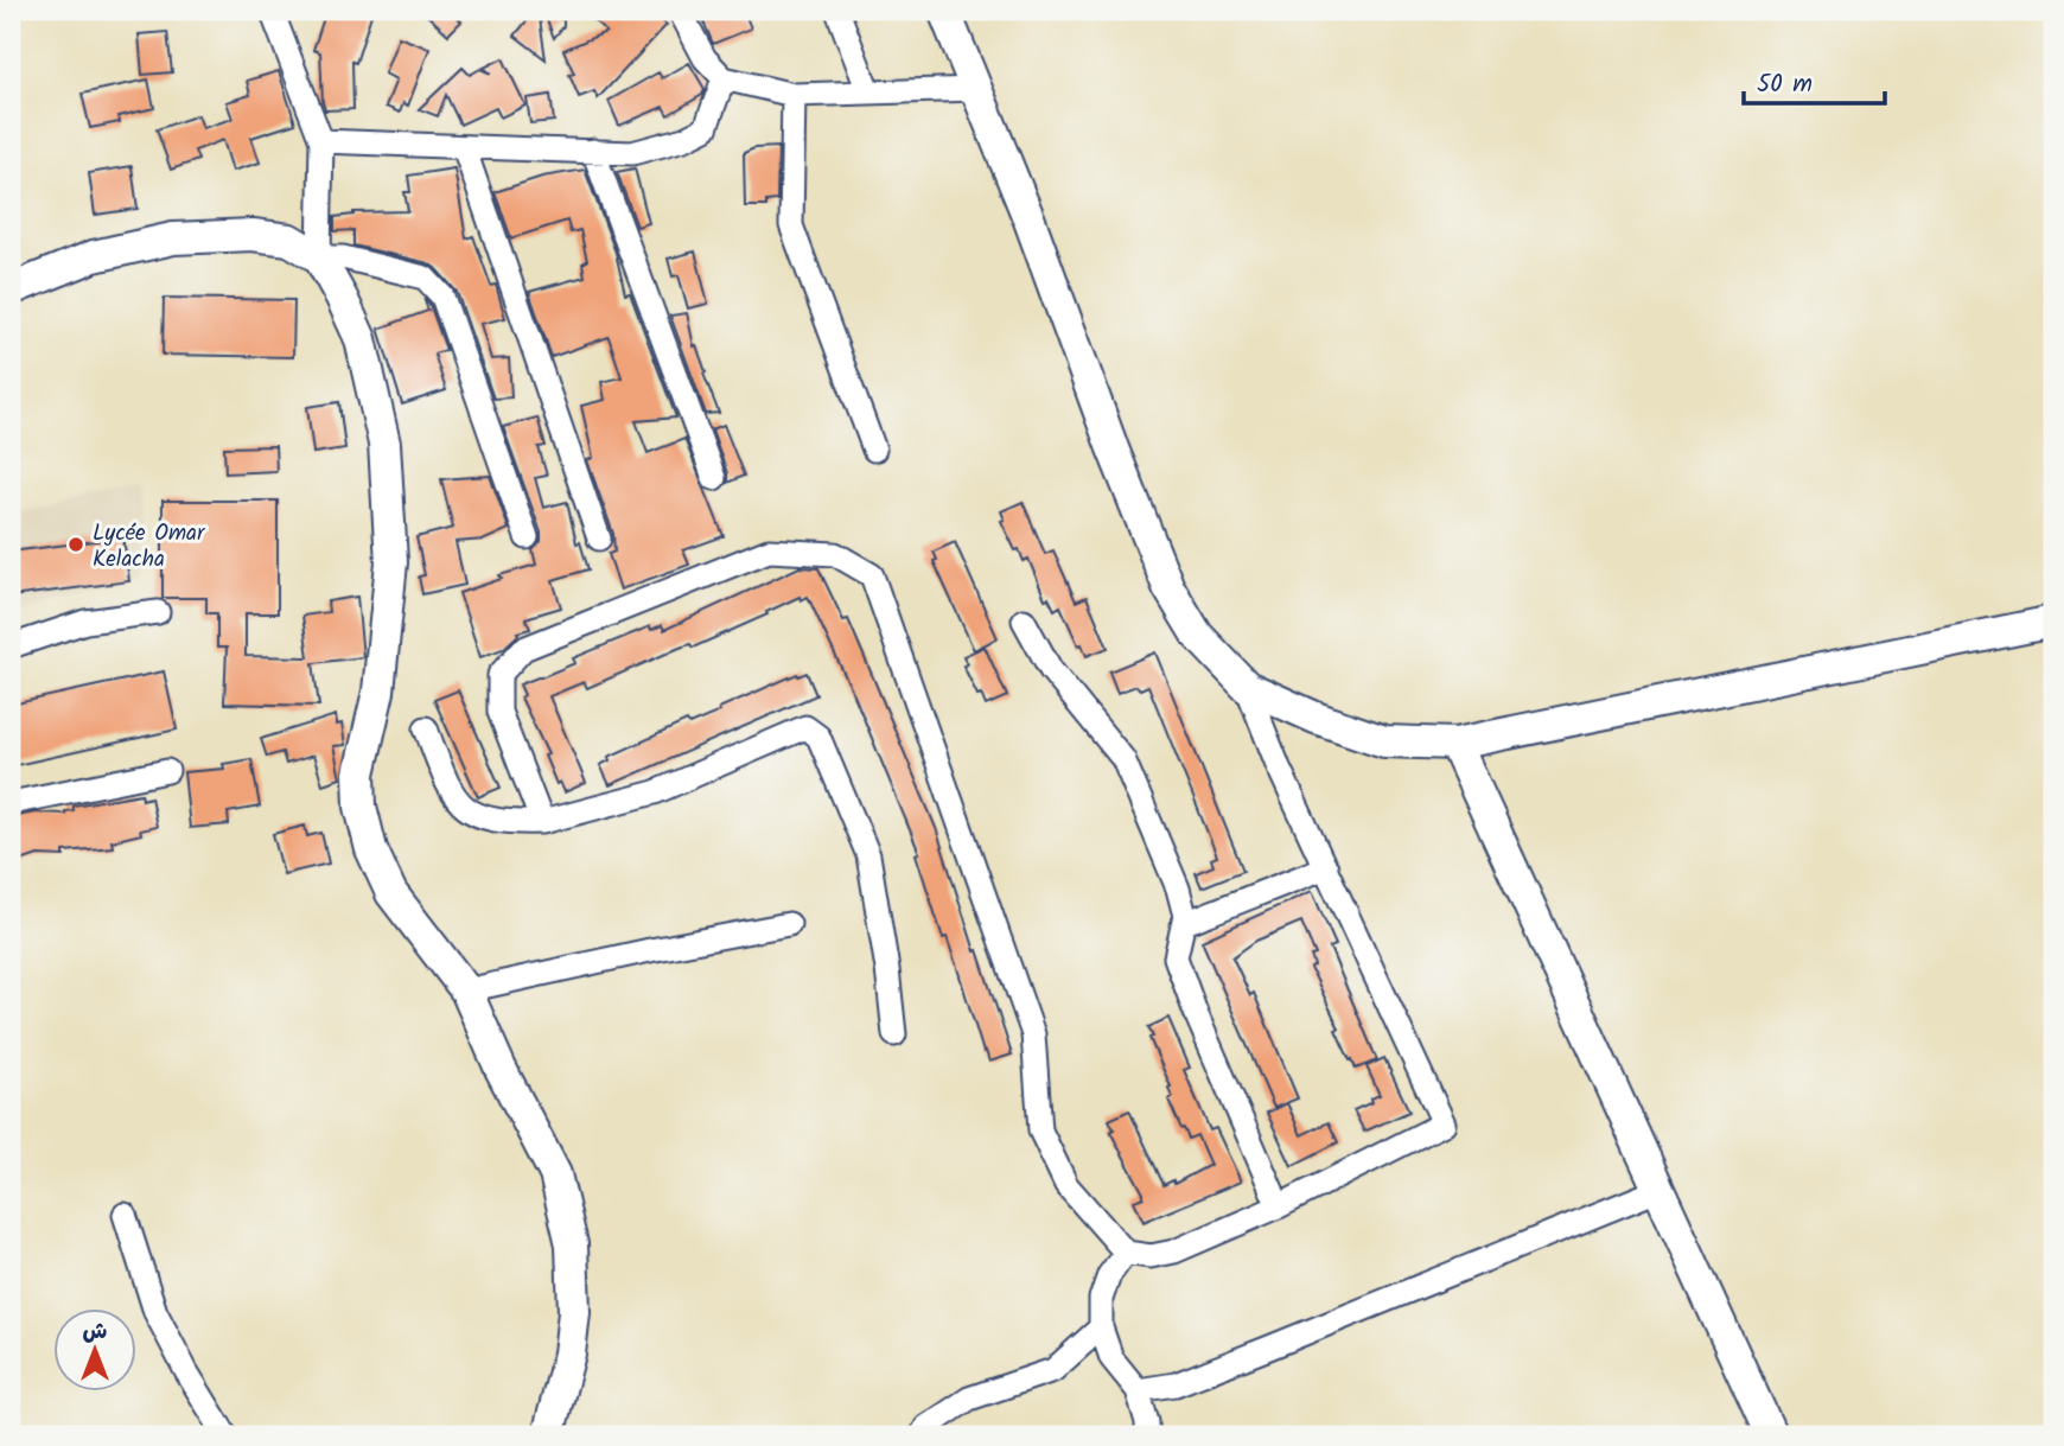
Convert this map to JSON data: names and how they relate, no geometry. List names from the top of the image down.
{
  "places": ["Lycée Omar Kelacha"],
  "scale_bar": "50 m",
  "north": "top"
}
